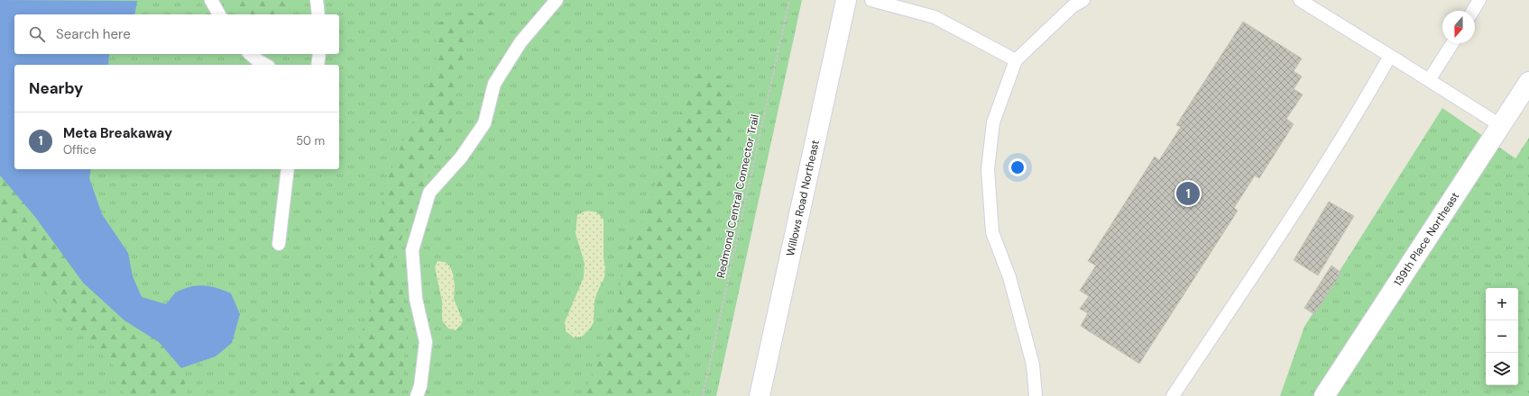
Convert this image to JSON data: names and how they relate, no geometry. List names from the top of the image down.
{
  "streets": {
    "main road": ["Willows Road Northeast", "139th Place Northeast"],
    "path": ["Redmond Central Connector Trail"]
  },
  "north": "bottom",
  "page": {
    "search": "Search here",
    "heading": "Nearby",
    "list": [
      {
        "mark": "1",
        "name": "Meta Breakaway",
        "note": "Office",
        "value": "50 m"
      }
    ],
    "pins": "1",
    "map_buttons": ["+", "−"]
  }
}
